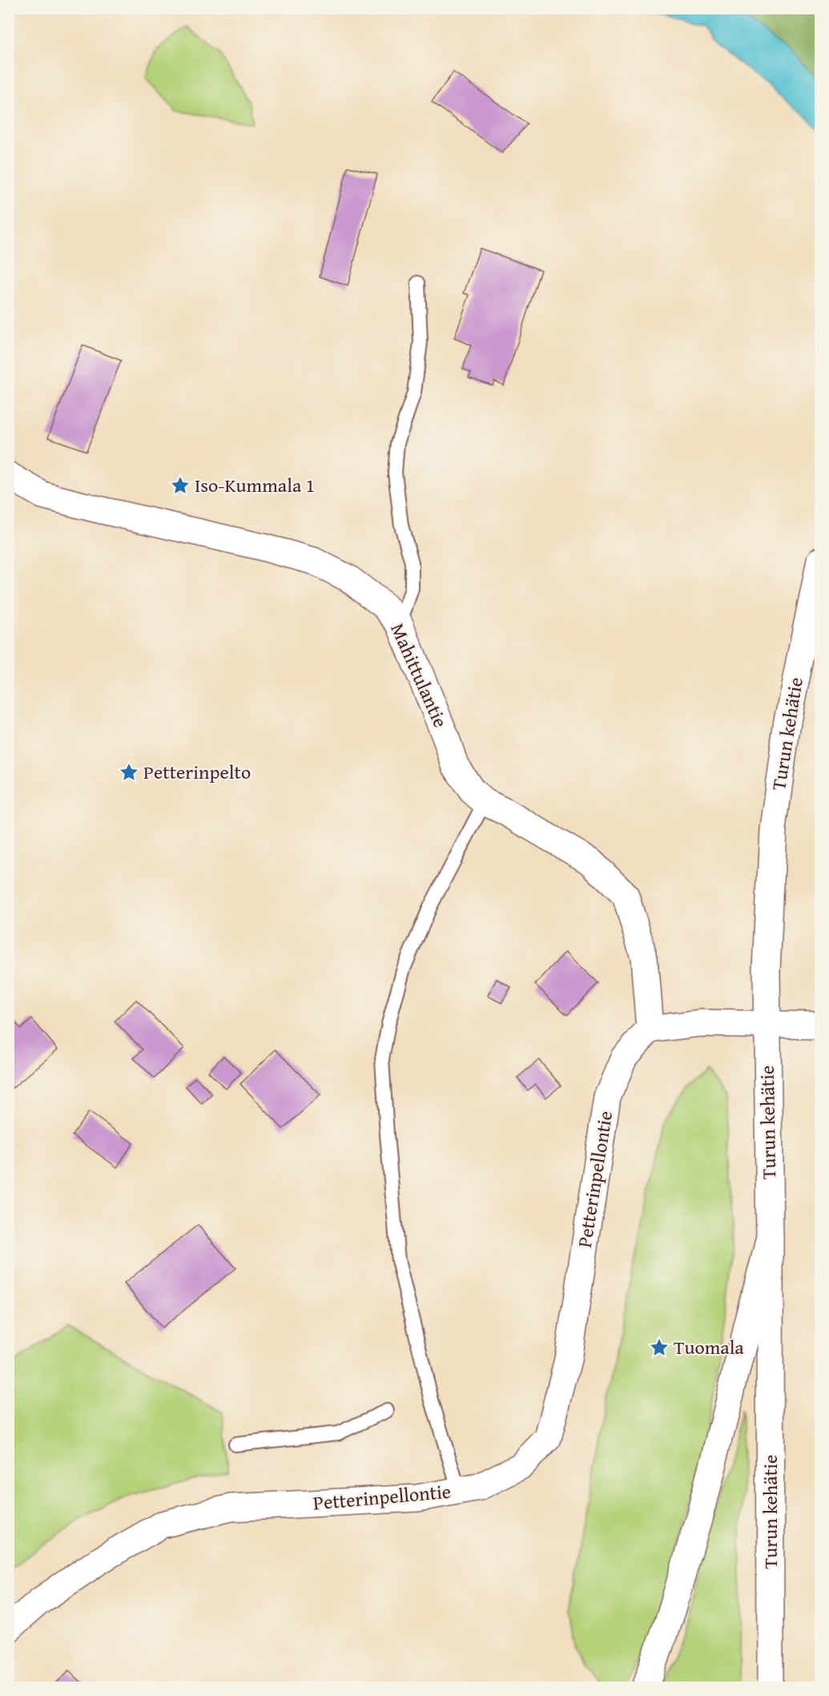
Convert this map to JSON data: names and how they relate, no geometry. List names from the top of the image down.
{
  "streets": {
    "main road": ["Mahittulantie", "Turun kehätie", "Petterinpellontie"]
  },
  "crossings": [
    ["Mahittulantie", "Petterinpellontie"]
  ],
  "places": {
    "place": ["Iso-Kummala 1", "Petterinpelto", "Tuomala"]
  }
}
